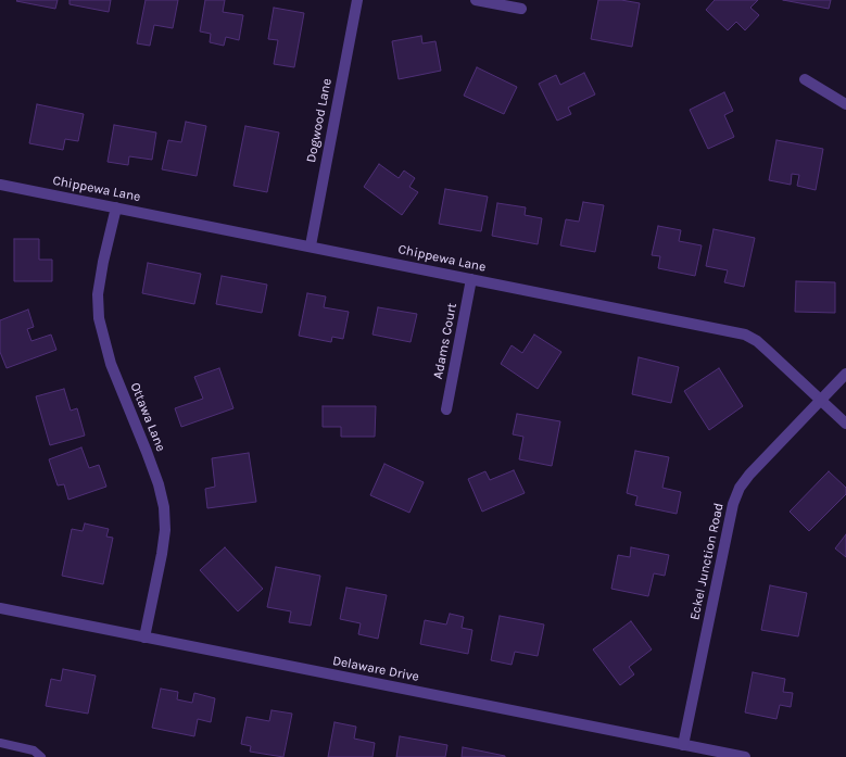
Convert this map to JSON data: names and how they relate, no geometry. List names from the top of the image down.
{
  "streets": {
    "street": [
      "Dogwood Lane",
      "Chippewa Lane",
      "Adams Court",
      "Ottawa Lane",
      "Eckel Junction Road",
      "Delaware Drive"
    ]
  },
  "crossings": [
    ["Dogwood Lane", "Chippewa Lane"],
    ["Chippewa Lane", "Adams Court"],
    ["Chippewa Lane", "Ottawa Lane"],
    ["Chippewa Lane", "Eckel Junction Road"],
    ["Ottawa Lane", "Delaware Drive"],
    ["Eckel Junction Road", "Delaware Drive"]
  ]
}
